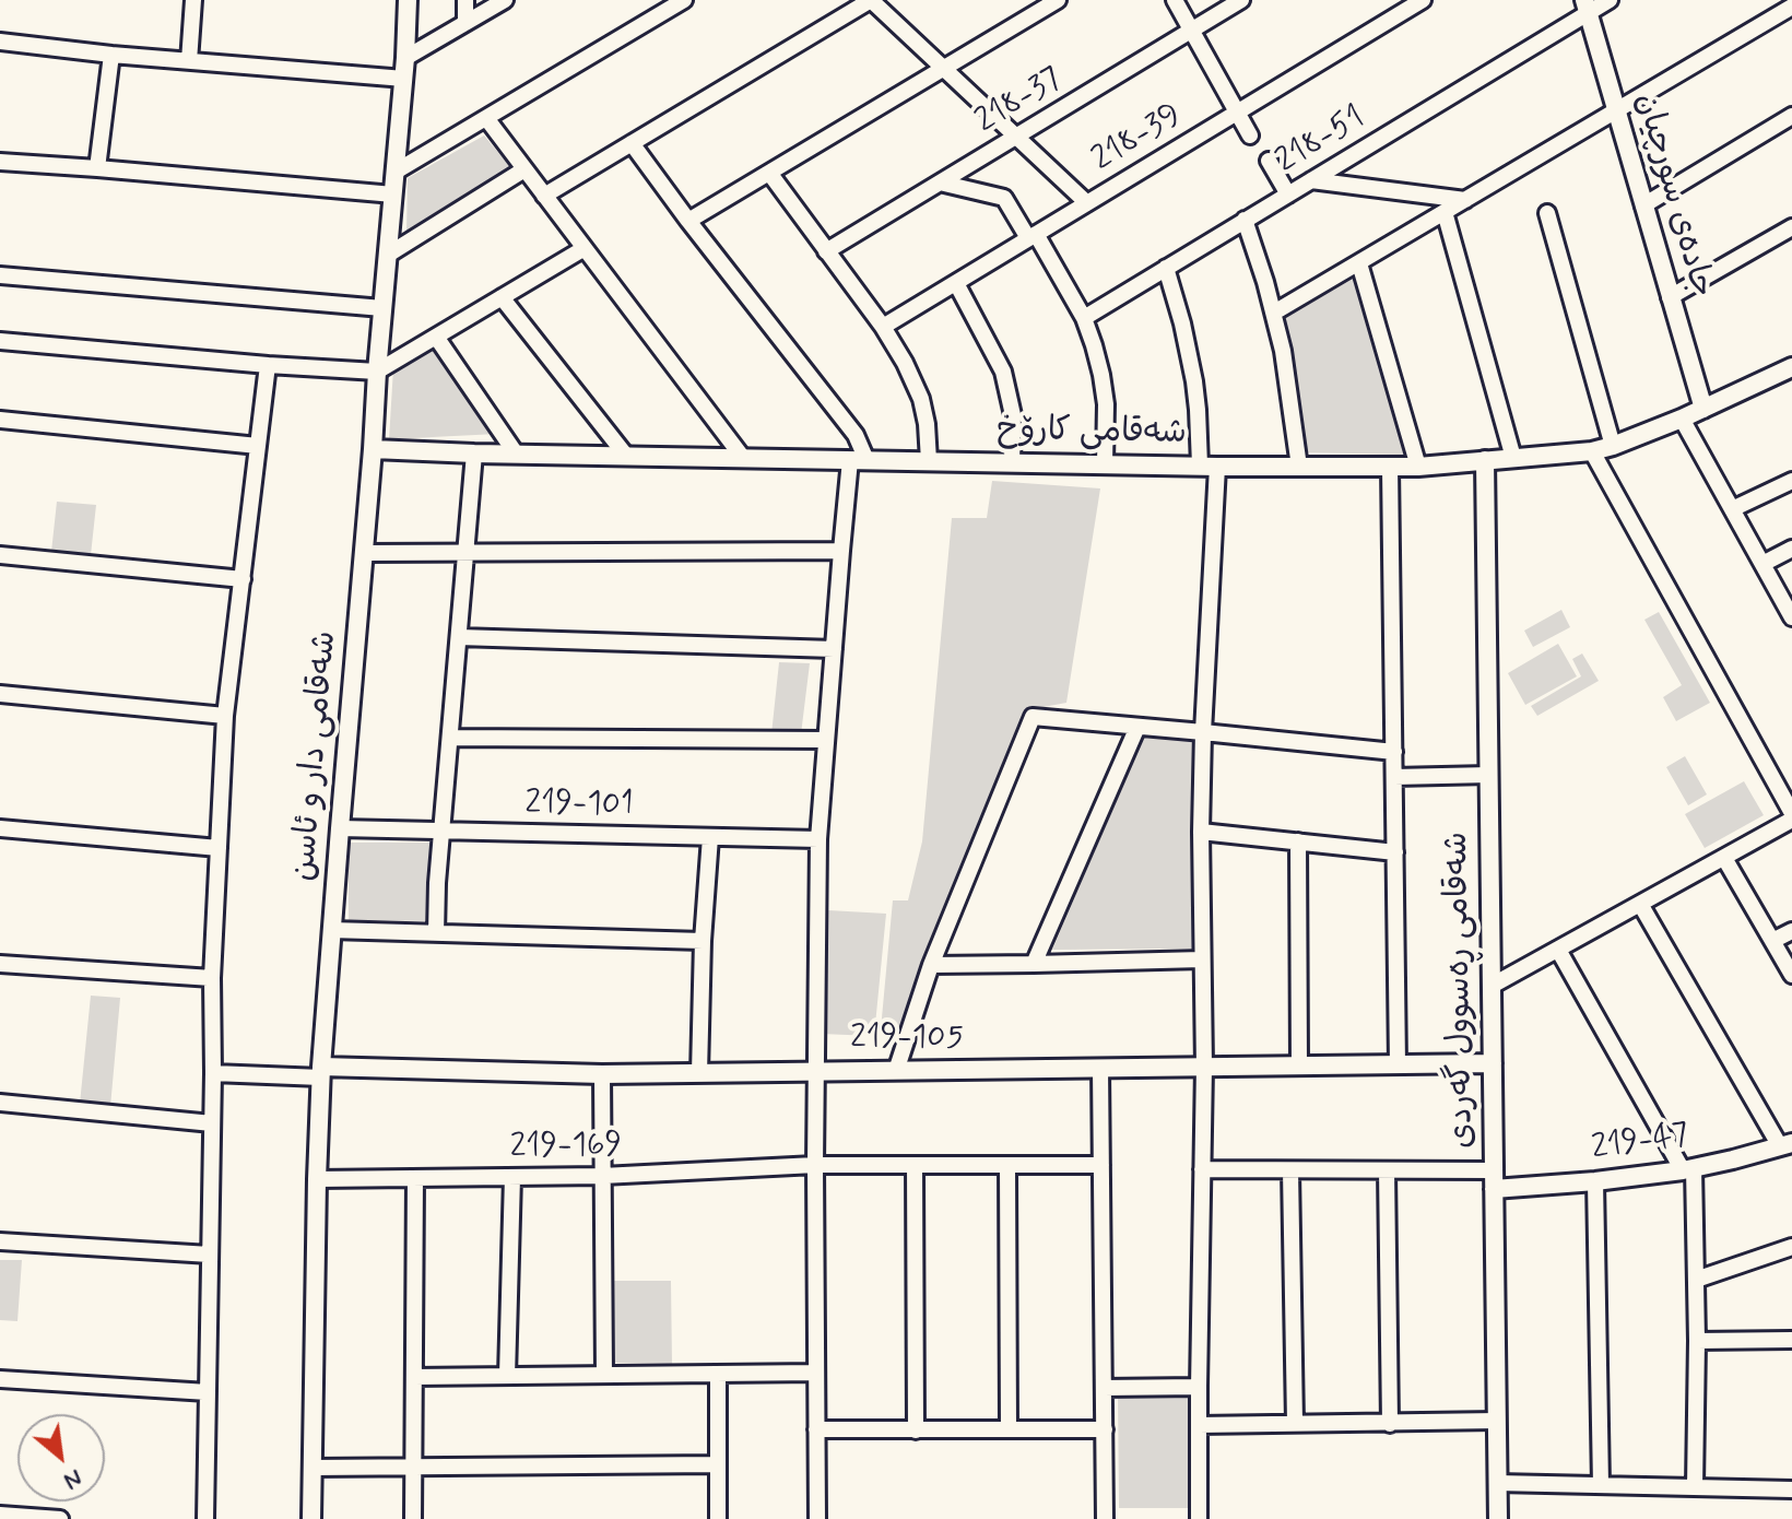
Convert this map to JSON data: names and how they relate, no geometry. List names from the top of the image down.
{
  "streets": {
    "street": [
      "218-37",
      "218-39",
      "218-51",
      "جادەی سورچیان",
      "شەقامی کارۆخ",
      "شەقامی دار و ئاسن",
      "219-101",
      "شەقامی ڕەسوول گەردی",
      "219-105",
      "219-47",
      "219-169"
    ]
  },
  "crossings": [
    ["218-51", "جادەی سورچیان"],
    ["جادەی سورچیان", "شەقامی کارۆخ"],
    ["شەقامی کارۆخ", "شەقامی دار و ئاسن"],
    ["شەقامی کارۆخ", "شەقامی ڕەسوول گەردی"],
    ["شەقامی دار و ئاسن", "219-101"],
    ["شەقامی دار و ئاسن", "219-105"],
    ["شەقامی دار و ئاسن", "219-169"],
    ["شەقامی ڕەسوول گەردی", "219-105"],
    ["شەقامی ڕەسوول گەردی", "219-47"]
  ],
  "north": "bottom right"
}
